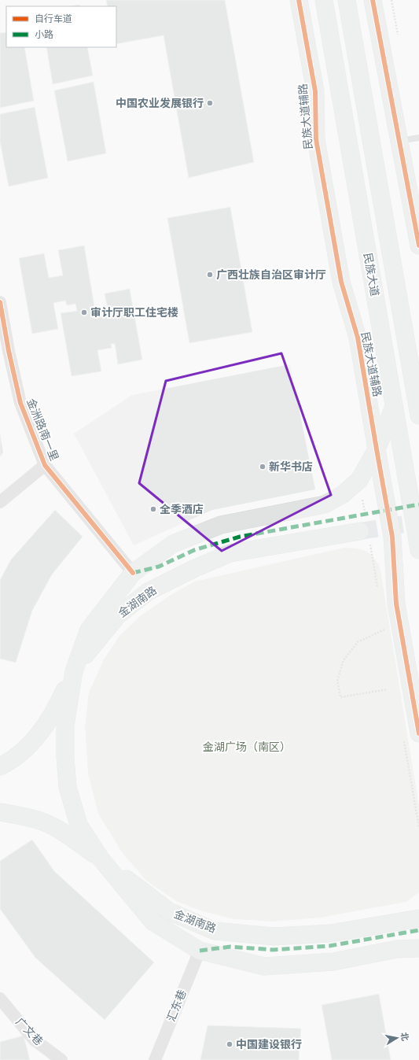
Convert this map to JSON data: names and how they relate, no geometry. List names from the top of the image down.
{
  "streets": {
    "main road": ["民族大道辅路", "民族大道", "金湖南路"],
    "street": ["金洲路南一里", "汇东巷", "广文巷"]
  },
  "parks": ["金湖广场（南区）"],
  "places": [
    "中国农业发展银行",
    "广西壮族自治区审计厅",
    "审计厅职工住宅楼",
    "新华书店",
    "全季酒店",
    "中国建设银行"
  ],
  "legend": ["自行车道", "小路"],
  "north": "right"
}
